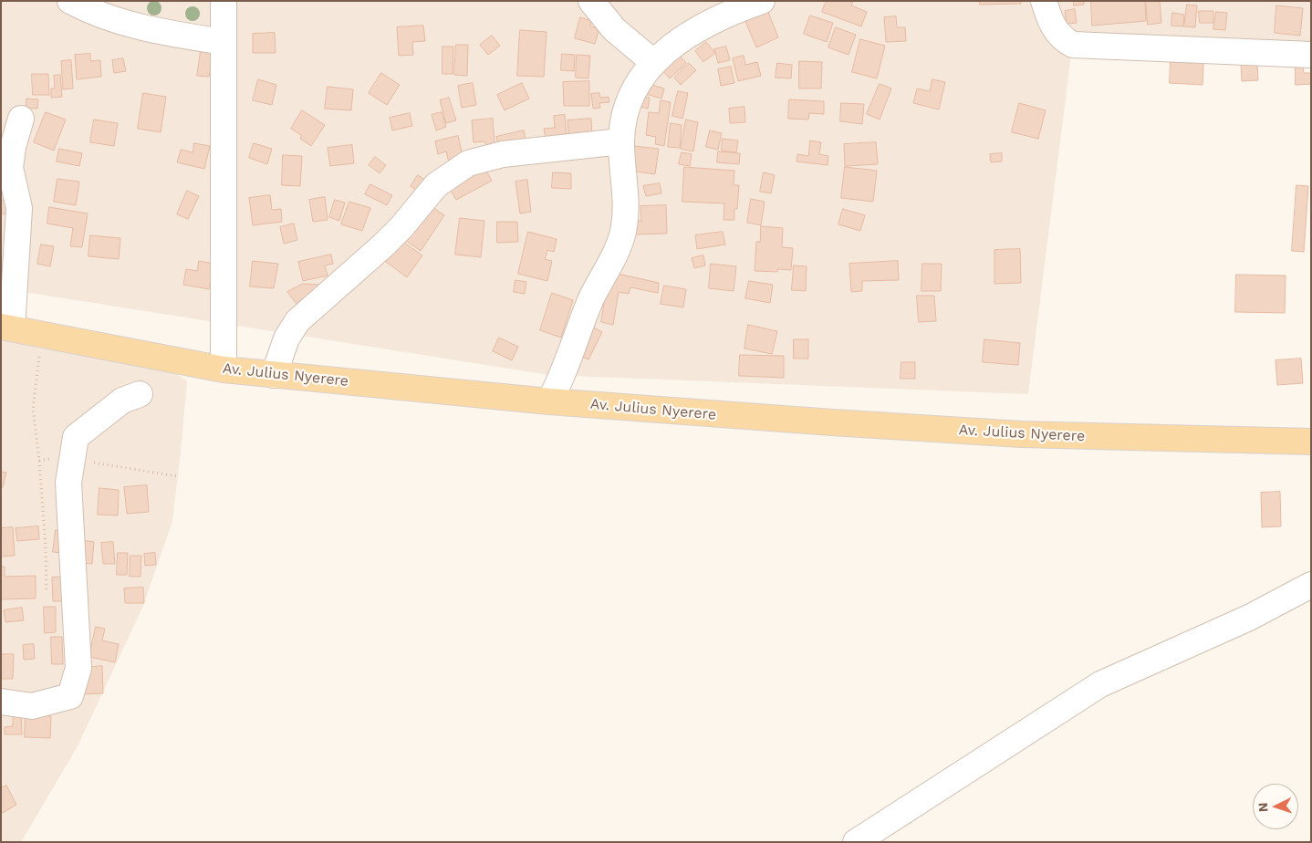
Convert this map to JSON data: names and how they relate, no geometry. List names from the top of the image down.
{
  "streets": {
    "main road": ["Av. Julius Nyerere"]
  },
  "north": "left"
}
